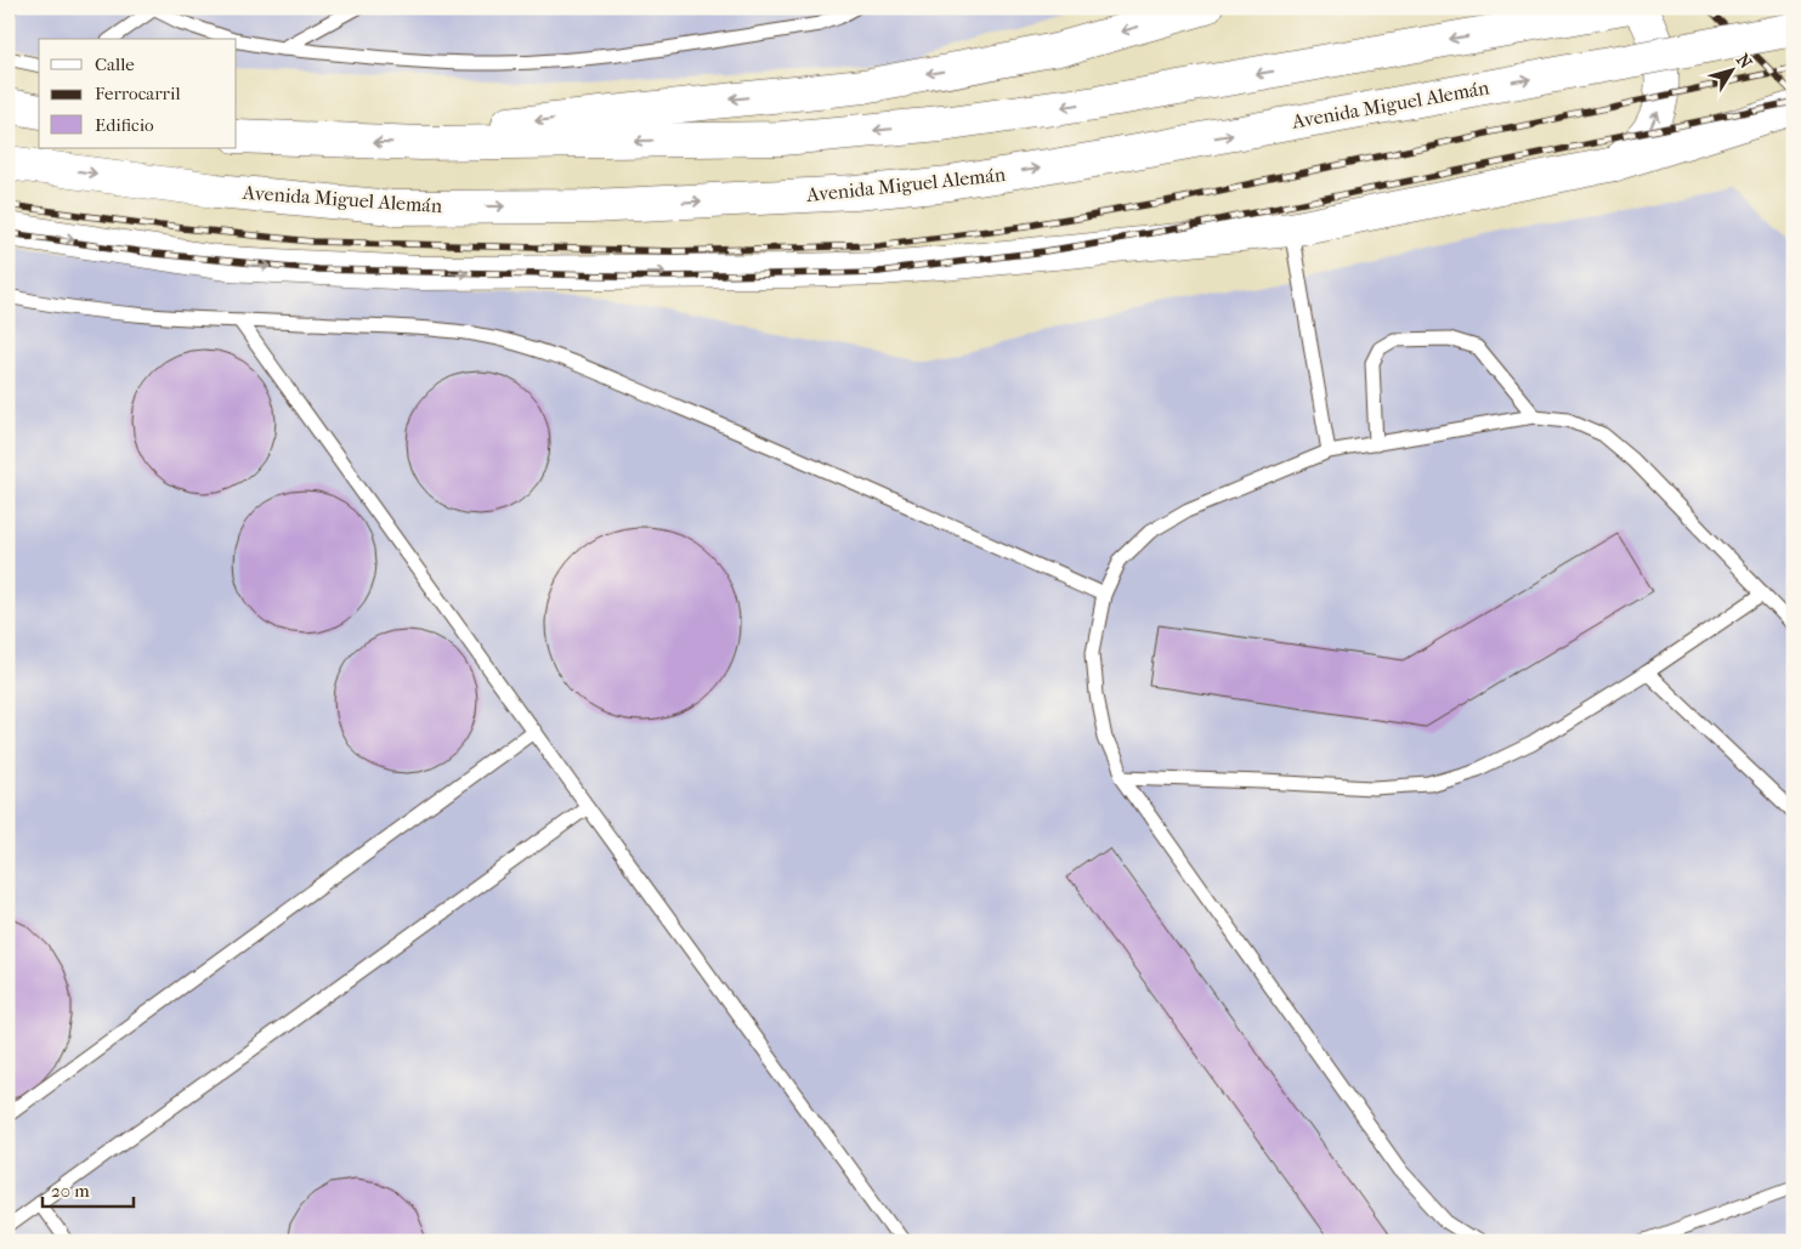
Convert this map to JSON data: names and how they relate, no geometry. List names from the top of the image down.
{
  "streets": {
    "main road": ["Avenida Miguel Alemán"]
  },
  "legend": ["Calle", "Ferrocarril", "Edificio"],
  "scale_bar": "20 m",
  "north": "top right"
}
